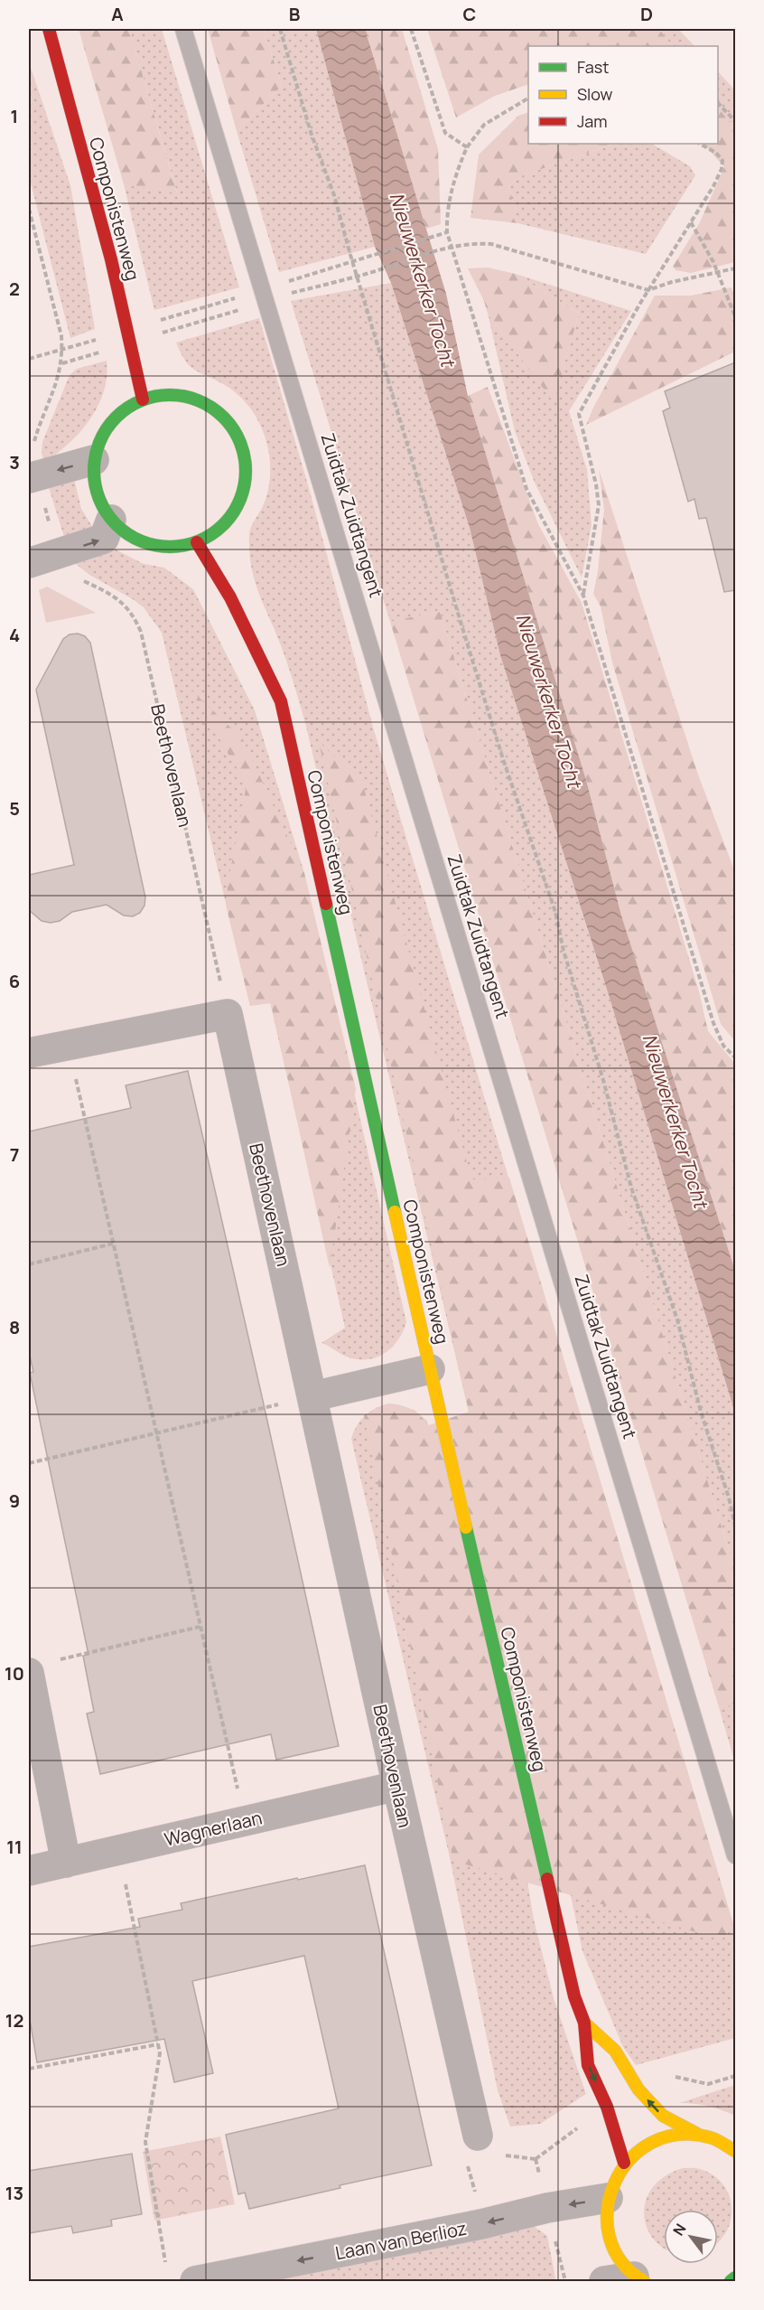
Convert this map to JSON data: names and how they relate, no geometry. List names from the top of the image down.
{
  "streets": {
    "main road": ["Componistenweg"],
    "street": ["Beethovenlaan", "Wagnerlaan", "Laan van Berlioz"],
    "lane": ["Zuidtak Zuidtangent"]
  },
  "crossings": [
    ["Beethovenlaan", "Wagnerlaan"]
  ],
  "one_way": ["Laan van Berlioz"],
  "water": ["Nieuwerkerker Tocht"],
  "legend": ["Fast", "Slow", "Jam"],
  "north": "top left",
  "grid": {
    "columns": [
      "A",
      "B",
      "C",
      "D"
    ],
    "rows": [
      "1",
      "2",
      "3",
      "4",
      "5",
      "6",
      "7",
      "8",
      "9",
      "10",
      "11",
      "12",
      "13"
    ]
  }
}
